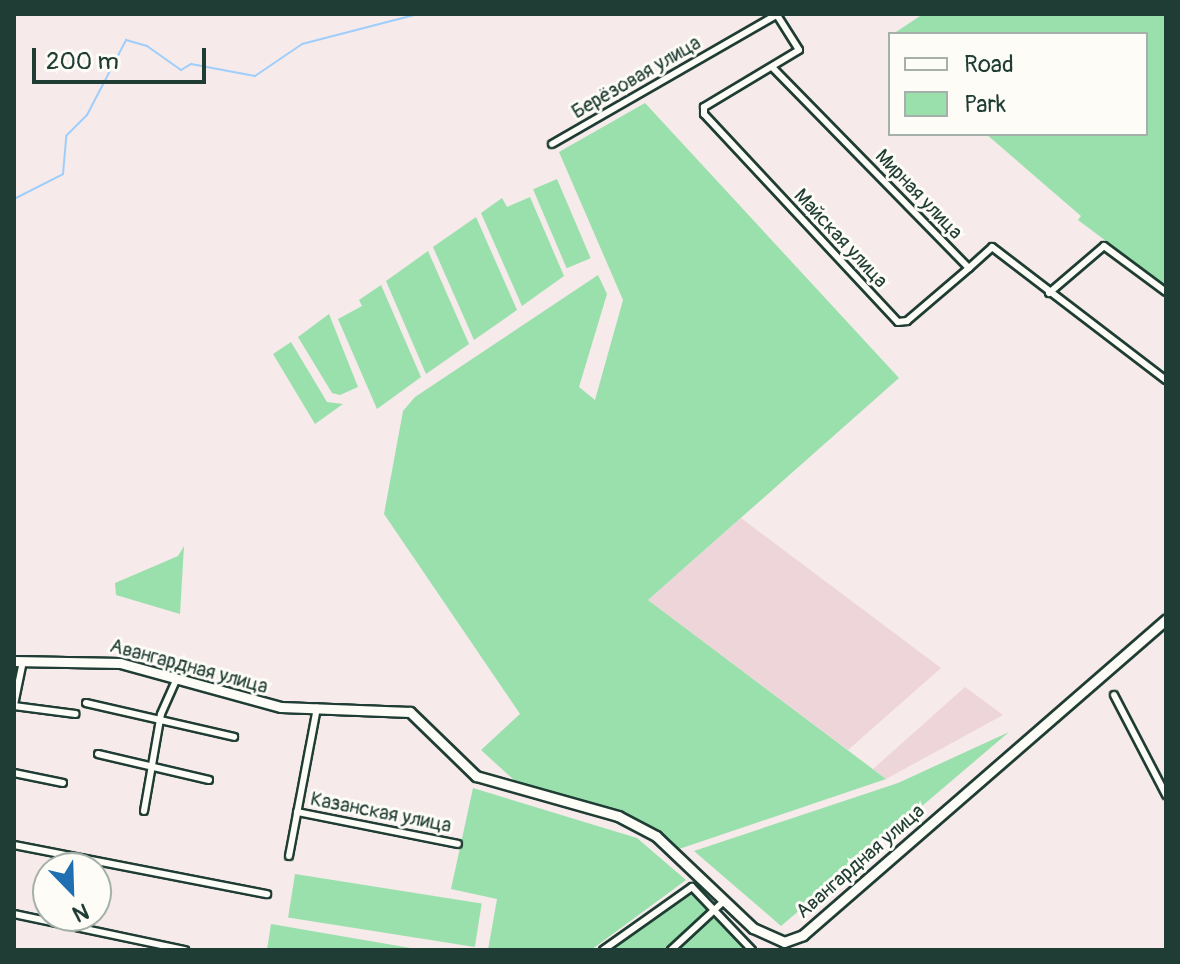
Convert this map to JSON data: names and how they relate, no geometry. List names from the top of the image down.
{
  "streets": {
    "main road": ["Авангардная улица"],
    "street": [
      "Берёзовая улица",
      "Мирная улица",
      "Майская улица",
      "Казанская улица"
    ]
  },
  "crossings": [
    ["Мирная улица", "Майская улица"]
  ],
  "legend": ["Road", "Park"],
  "scale_bar": "200 m",
  "north": "bottom right"
}
